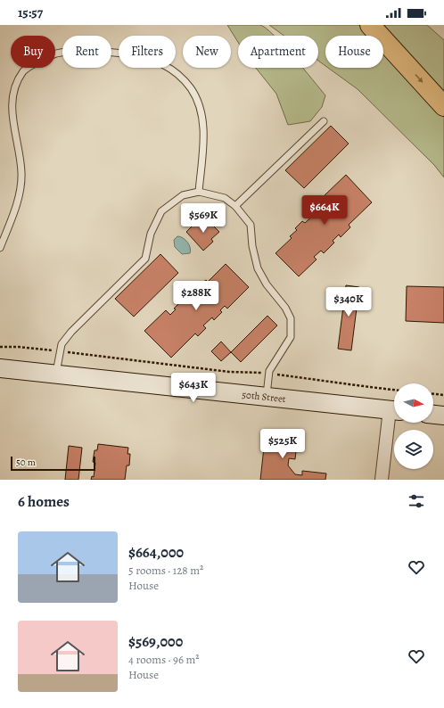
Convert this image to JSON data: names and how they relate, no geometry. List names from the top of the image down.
{
  "streets": {
    "main road": ["50th Street"]
  },
  "scale_bar": "50 m",
  "north": "right",
  "page": {
    "status": "15:57",
    "chip": [
      "Buy",
      "Rent",
      "Filters",
      "New",
      "Apartment",
      "House"
    ],
    "price": [
      "$664K",
      "$569K",
      "$288K",
      "$340K",
      "$643K",
      "$525K"
    ],
    "scale": "50 m",
    "heading": "6 homes",
    "list": [
      {
        "name": "$664,000",
        "note": "5 rooms · 128 m² · House"
      },
      {
        "name": "$569,000",
        "note": "4 rooms · 96 m² · House"
      }
    ]
  }
}
